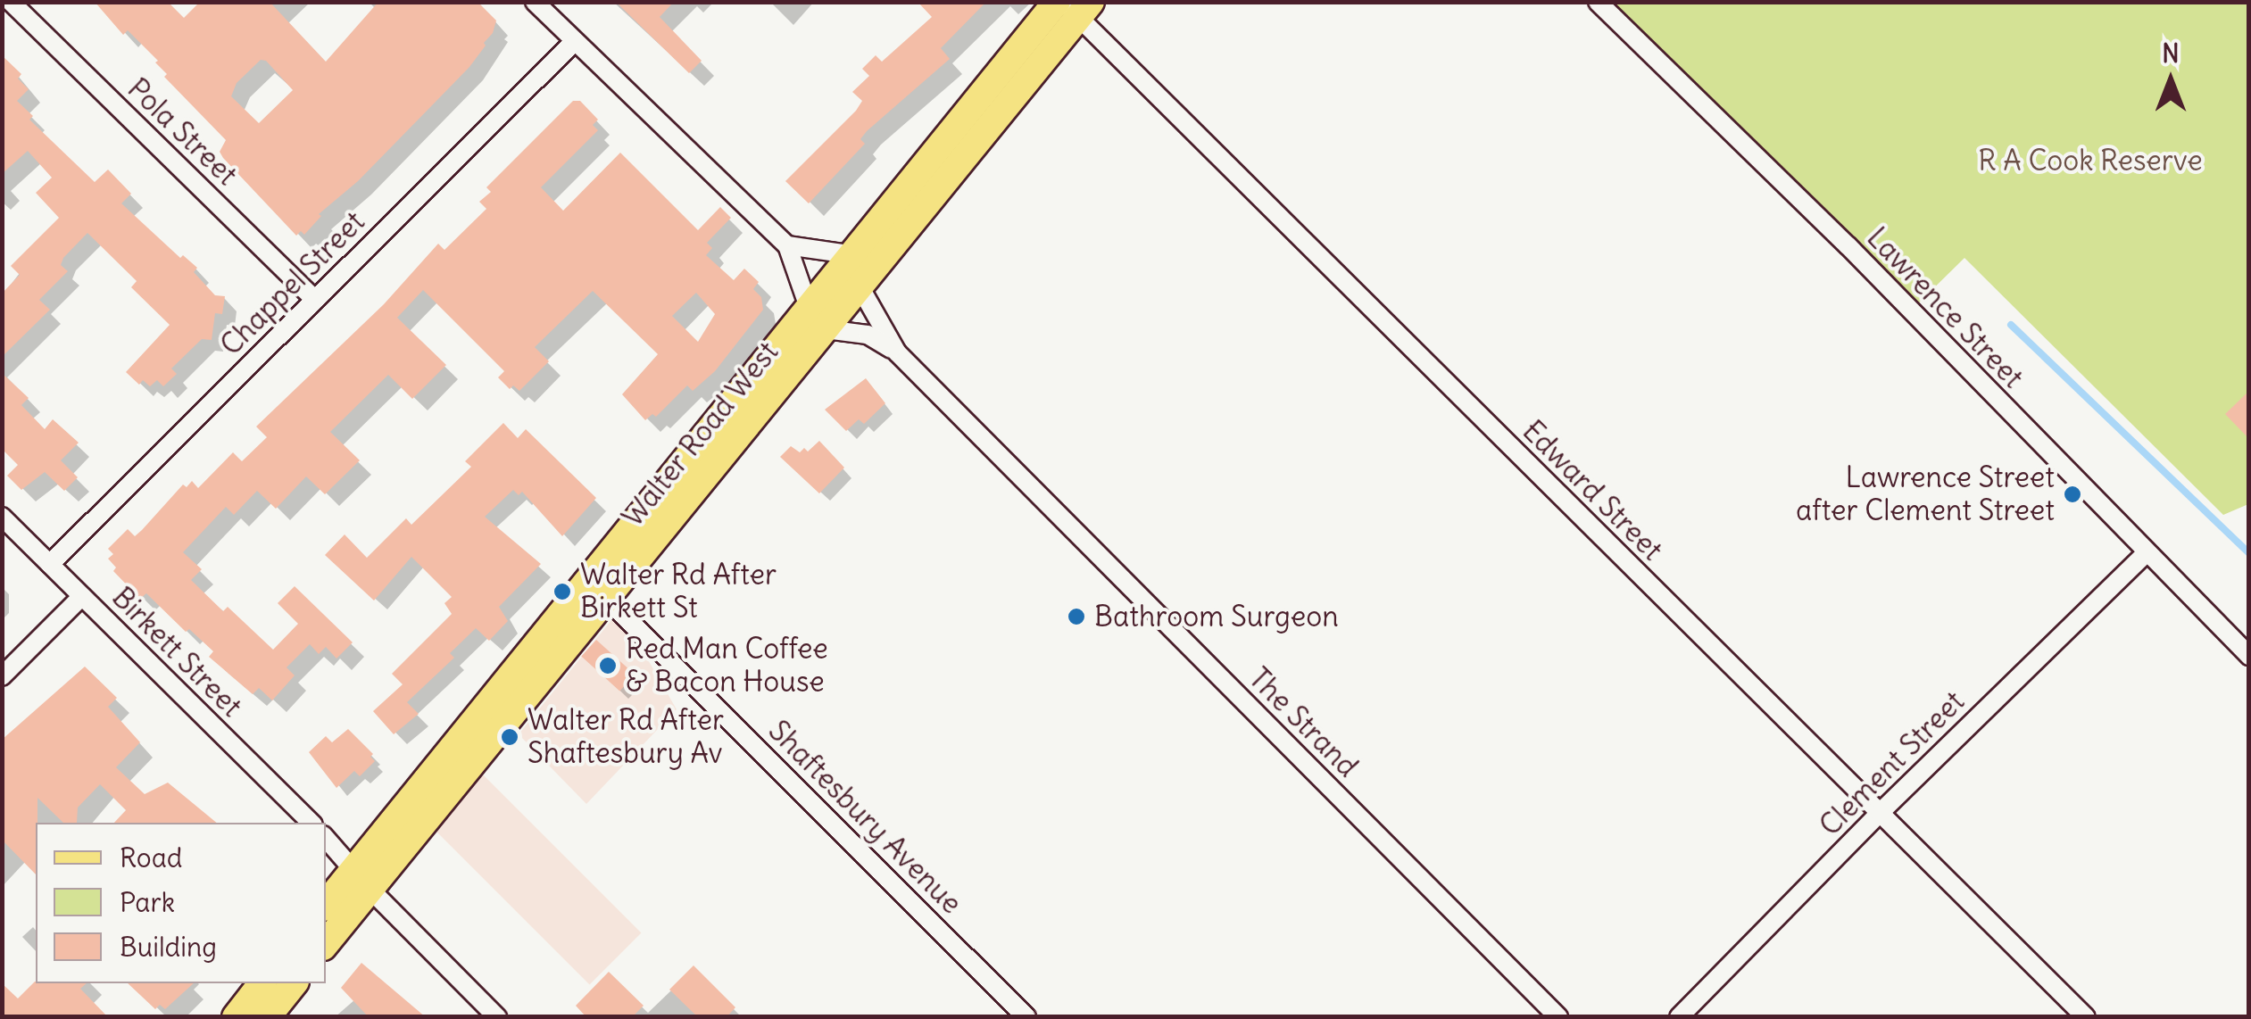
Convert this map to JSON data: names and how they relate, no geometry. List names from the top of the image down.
{
  "streets": {
    "main road": ["Walter Road West"],
    "street": [
      "Pola Street",
      "Chappel Street",
      "Lawrence Street",
      "Edward Street",
      "Birkett Street",
      "The Strand",
      "Clement Street",
      "Shaftesbury Avenue"
    ]
  },
  "crossings": [
    ["Pola Street", "Chappel Street"],
    ["Chappel Street", "Birkett Street"],
    ["Lawrence Street", "Clement Street"],
    ["Walter Road West", "Edward Street"],
    ["Walter Road West", "The Strand"],
    ["Walter Road West", "Shaftesbury Avenue"],
    ["Edward Street", "Clement Street"]
  ],
  "parks": ["R A Cook Reserve"],
  "places": [
    "Lawrence Street after Clement Street",
    "Walter Rd After Birkett St",
    "Bathroom Surgeon",
    "Red Man Coffee & Bacon House",
    "Walter Rd After Shaftesbury Av"
  ],
  "legend": ["Road", "Park", "Building"],
  "north": "top"
}
